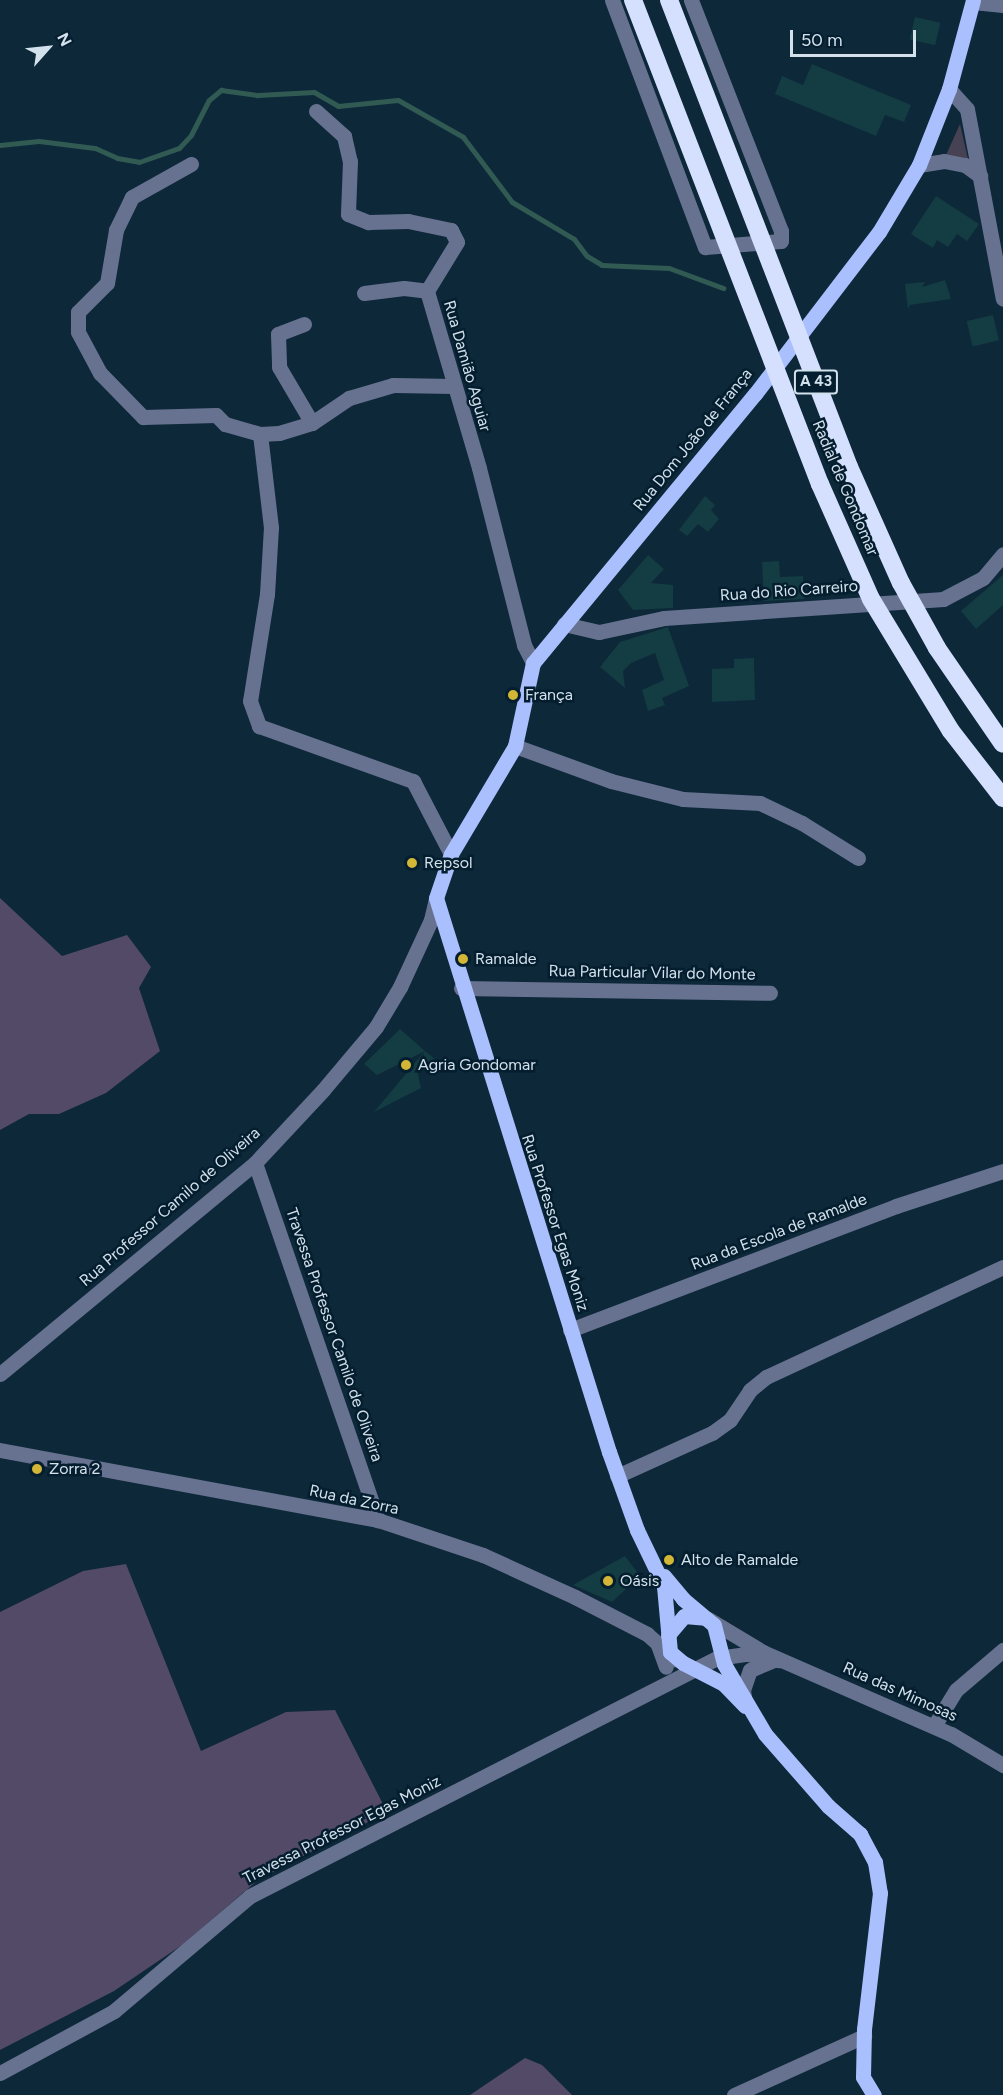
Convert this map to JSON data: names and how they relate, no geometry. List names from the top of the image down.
{
  "streets": {
    "highway": ["A 43", "Radial de Gondomar"],
    "main road": ["Rua Dom João de França", "Rua Professor Egas Moniz"],
    "street": [
      "Rua Damião Aguiar",
      "Rua do Rio Carreiro",
      "Rua Particular Vilar do Monte",
      "Rua Professor Camilo de Oliveira",
      "Rua da Escola de Ramalde",
      "Travessa Professor Camilo de Oliveira",
      "Rua da Zorra",
      "Rua das Mimosas",
      "Travessa Professor Egas Moniz"
    ]
  },
  "crossings": [
    ["Rua Damião Aguiar", "Rua Dom João de França"],
    ["Rua Dom João de França", "Rua do Rio Carreiro"],
    ["Rua Dom João de França", "Rua Professor Camilo de Oliveira"],
    ["Rua Dom João de França", "Rua Professor Egas Moniz"],
    ["Rua Particular Vilar do Monte", "Rua Professor Egas Moniz"],
    ["Rua Professor Camilo de Oliveira", "Rua Professor Egas Moniz"],
    ["Rua Professor Camilo de Oliveira", "Travessa Professor Camilo de Oliveira"],
    ["Rua Professor Egas Moniz", "Rua da Escola de Ramalde"],
    ["Rua Professor Egas Moniz", "Rua da Zorra"],
    ["Rua Professor Egas Moniz", "Rua das Mimosas"],
    ["Rua Professor Egas Moniz", "Travessa Professor Egas Moniz"],
    ["Travessa Professor Camilo de Oliveira", "Rua da Zorra"],
    ["Rua da Zorra", "Travessa Professor Egas Moniz"]
  ],
  "places": [
    "França",
    "Repsol",
    "Ramalde",
    "Agria Gondomar",
    "Zorra 2",
    "Alto de Ramalde",
    "Oásis"
  ],
  "scale_bar": "50 m",
  "north": "top right"
}
